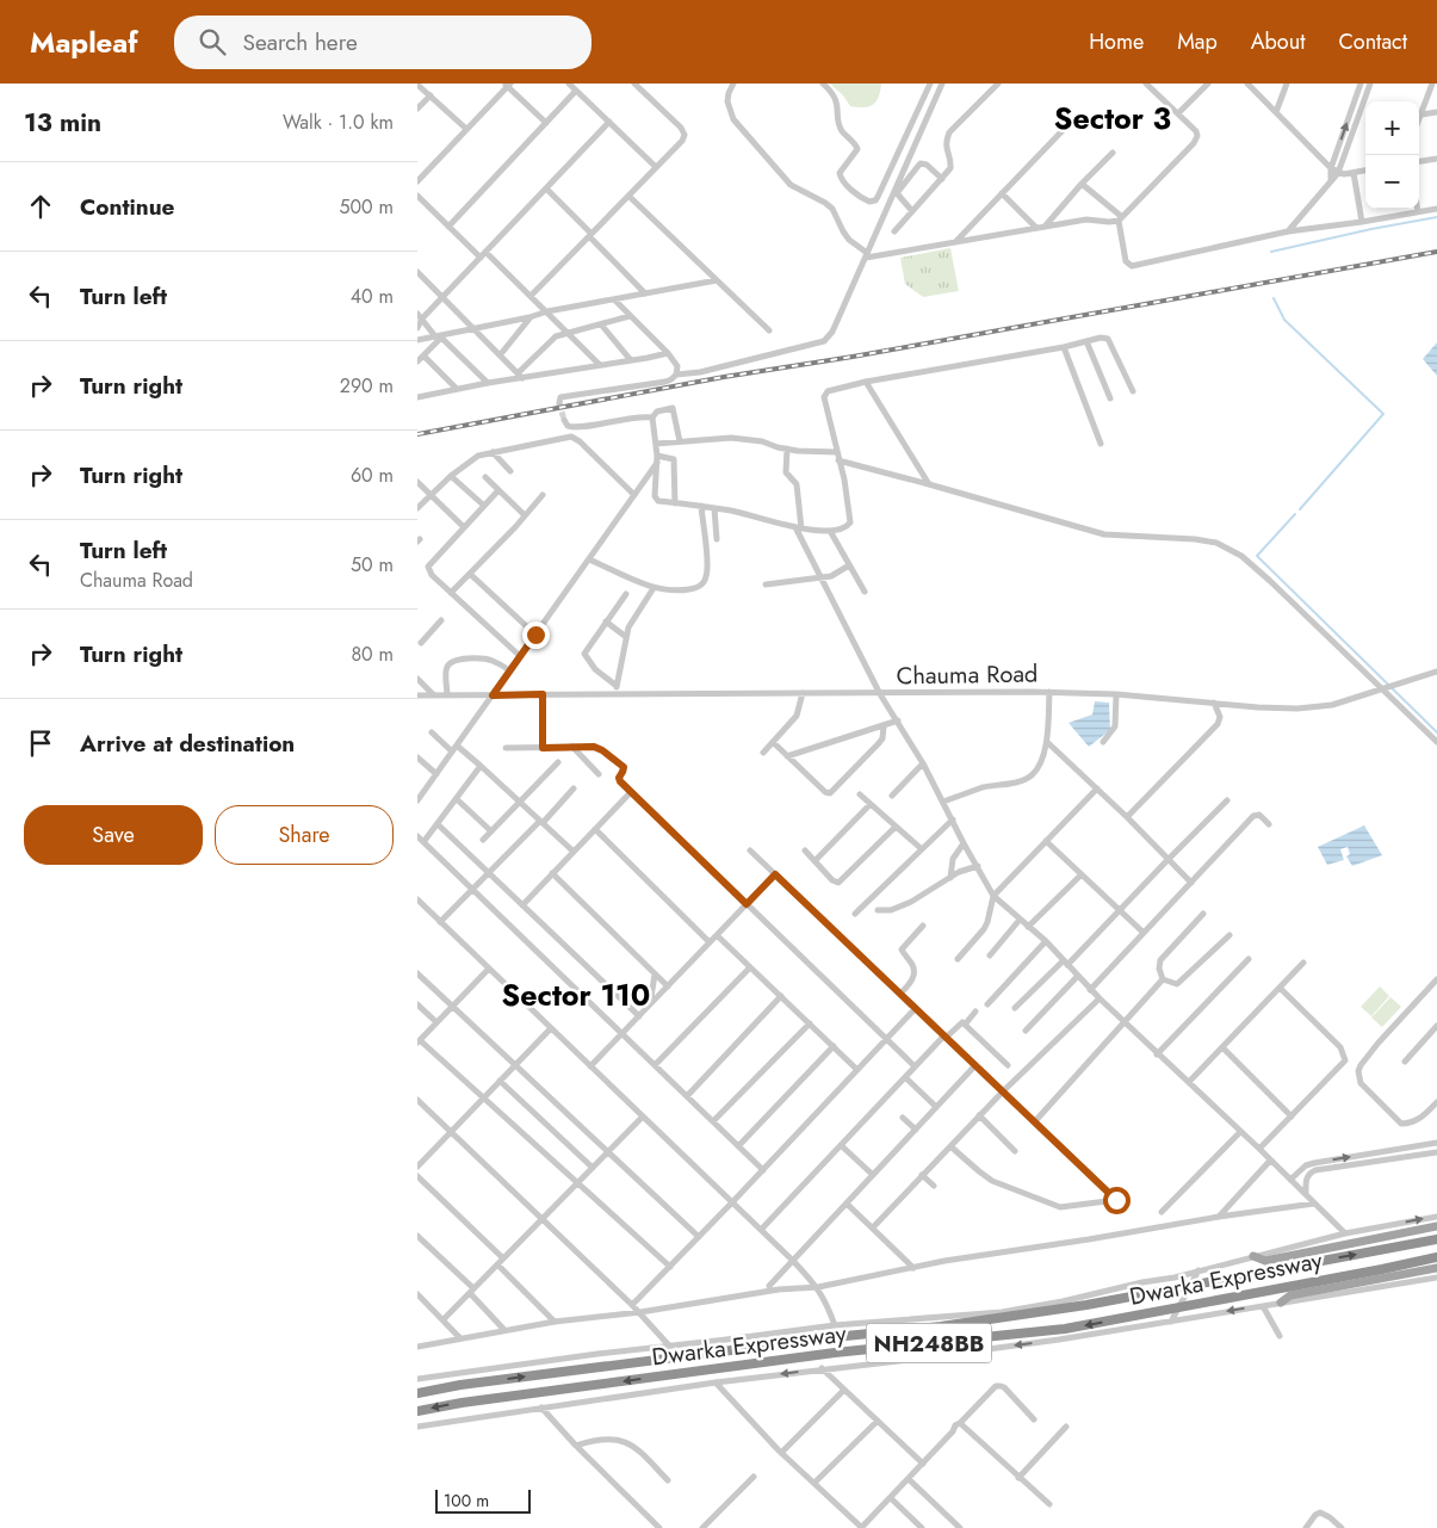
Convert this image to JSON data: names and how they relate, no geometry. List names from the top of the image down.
{
  "streets": {
    "highway": ["Dwarka Expressway", "NH248BB"],
    "street": ["Chauma Road"]
  },
  "districts": ["Sector 3", "Sector 110"],
  "scale_bar": "100 m",
  "page": {
    "header": "Mapleaf",
    "search": "Search here",
    "nav": [
      "Home",
      "Map",
      "About",
      "Contact"
    ],
    "heading": ["13 min", "Walk · 1.0 km"],
    "map_buttons": ["+", "−"],
    "list": [
      ["Continue", "500 m"],
      ["Turn left", "40 m"],
      ["Turn right", "290 m"],
      ["Turn right", "60 m"],
      ["Turn left", "Chauma Road", "50 m"],
      ["Turn right", "80 m"],
      "Arrive at destination"
    ],
    "buttons": ["Save", "Share"],
    "scale": "100 m"
  }
}
